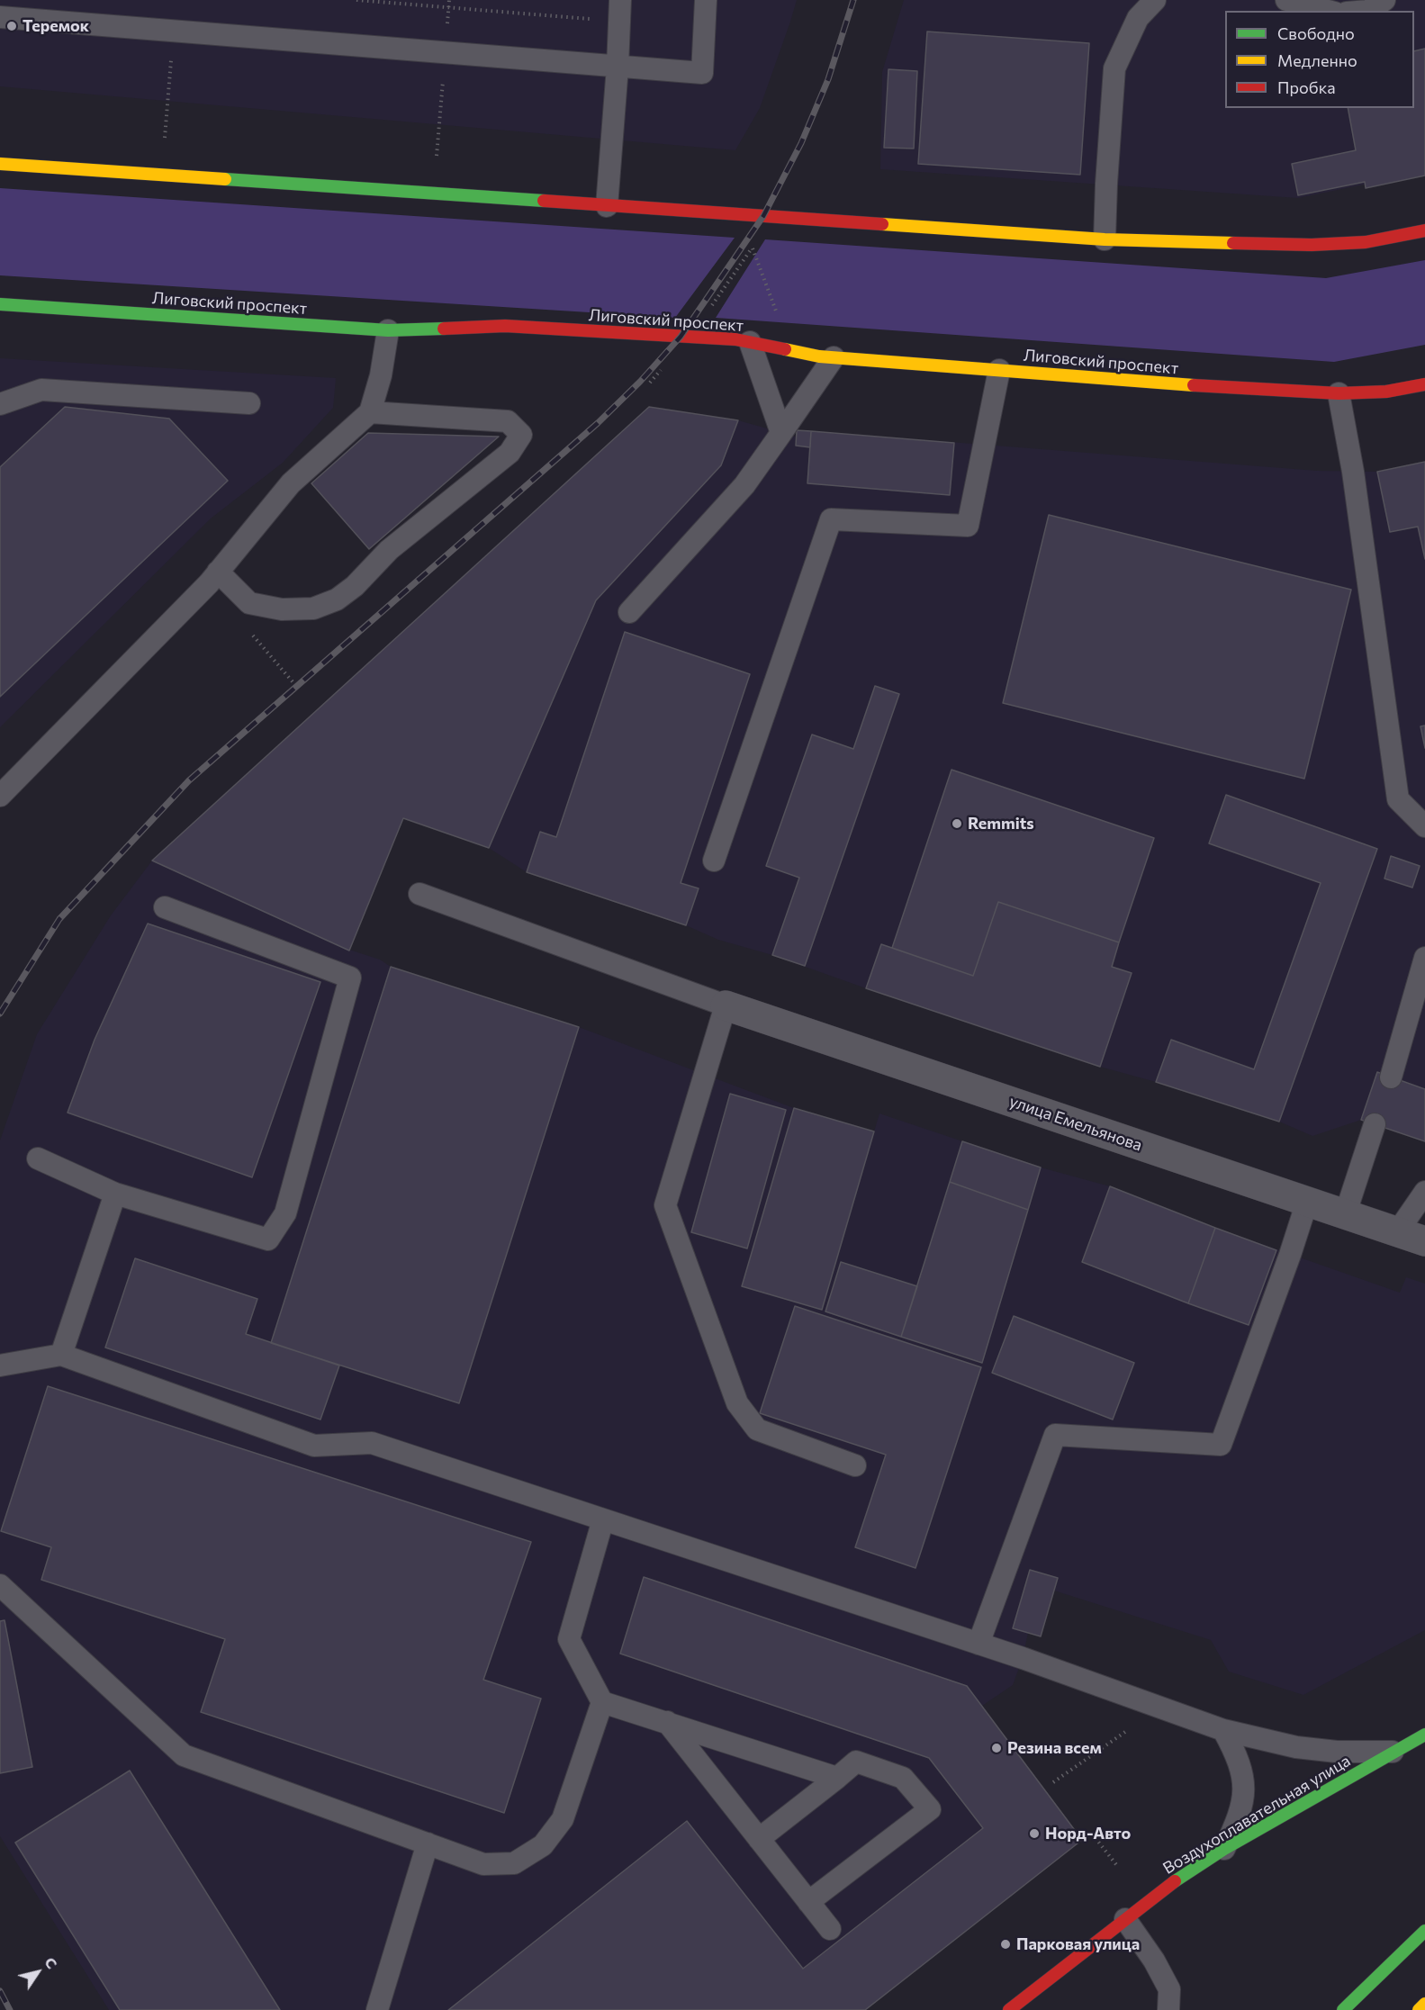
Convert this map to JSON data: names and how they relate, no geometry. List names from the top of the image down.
{
  "streets": {
    "main road": ["Лиговский проспект", "Воздухоплавательная улица"],
    "street": ["улица Емельянова"]
  },
  "places": [
    "Теремок",
    "Remmits",
    "Резина всем",
    "Норд-Авто",
    "Парковая улица"
  ],
  "legend": ["Свободно", "Медленно", "Пробка"],
  "north": "top right"
}
